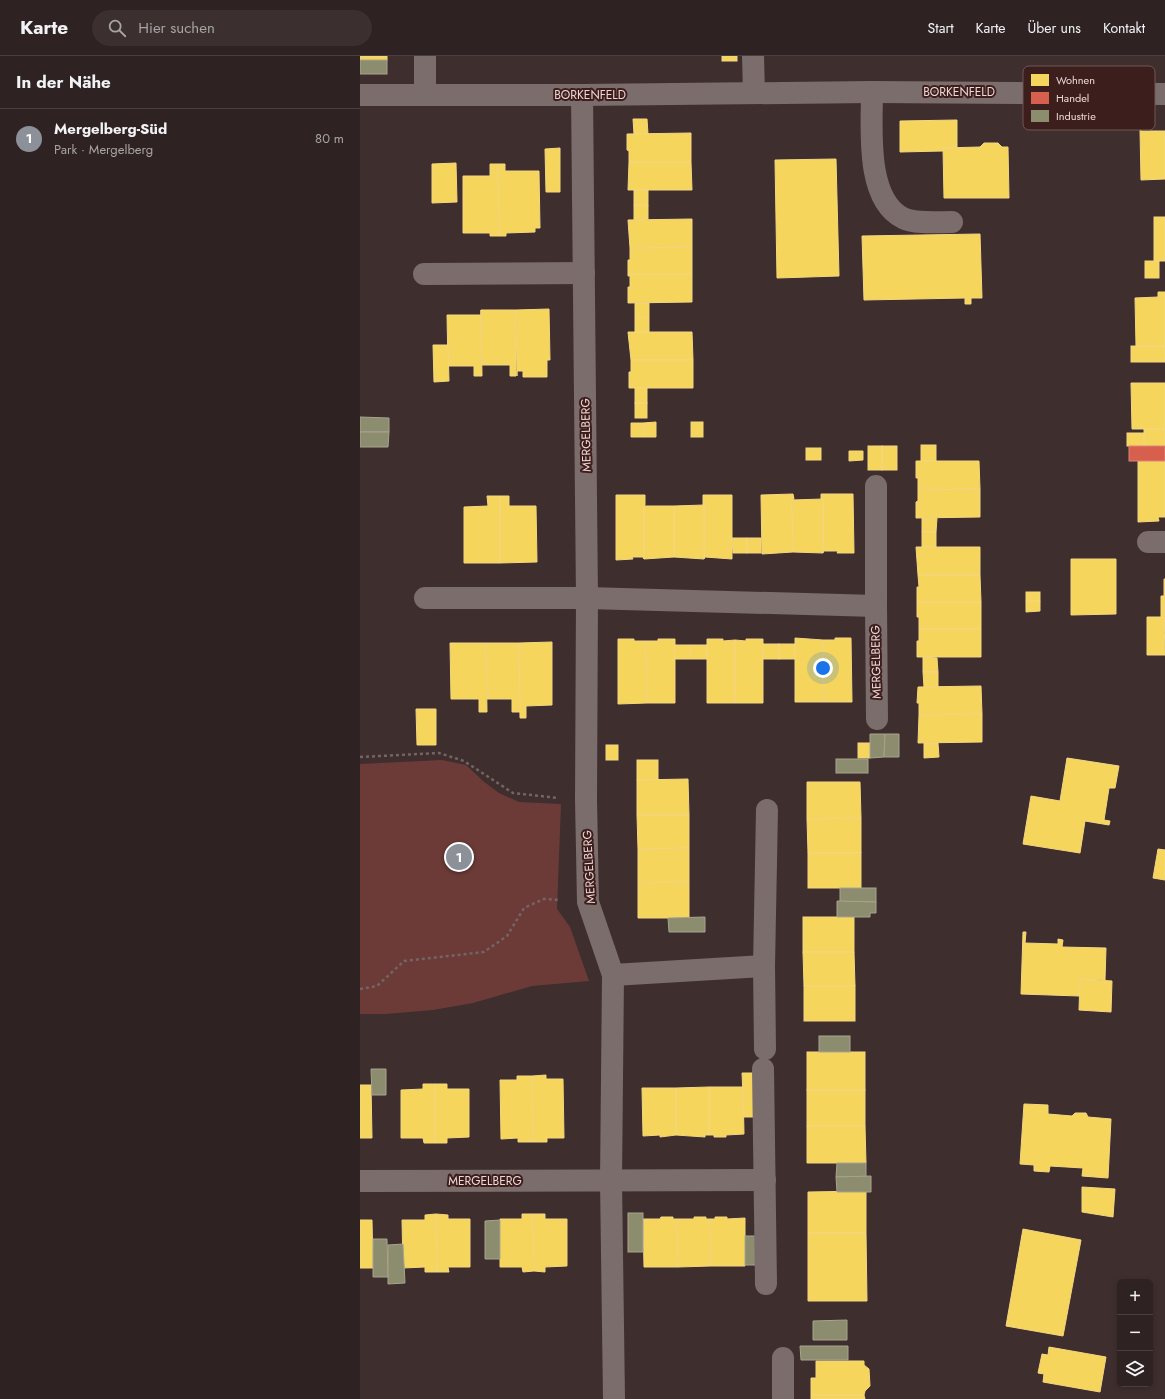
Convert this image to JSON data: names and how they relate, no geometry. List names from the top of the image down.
{
  "streets": {
    "street": ["BORKENFELD", "MERGELBERG"]
  },
  "crossings": [
    ["BORKENFELD", "MERGELBERG"]
  ],
  "legend": ["Wohnen", "Handel", "Industrie"],
  "page": {
    "header": "Karte",
    "search": "Hier suchen",
    "nav": [
      "Start",
      "Karte",
      "Über uns",
      "Kontakt"
    ],
    "heading": "In der Nähe",
    "list": [
      {
        "mark": "1",
        "name": "Mergelberg-Süd",
        "note": "Park · Mergelberg",
        "value": "80 m"
      }
    ],
    "pins": "1",
    "map_buttons": ["+", "−"]
  }
}
